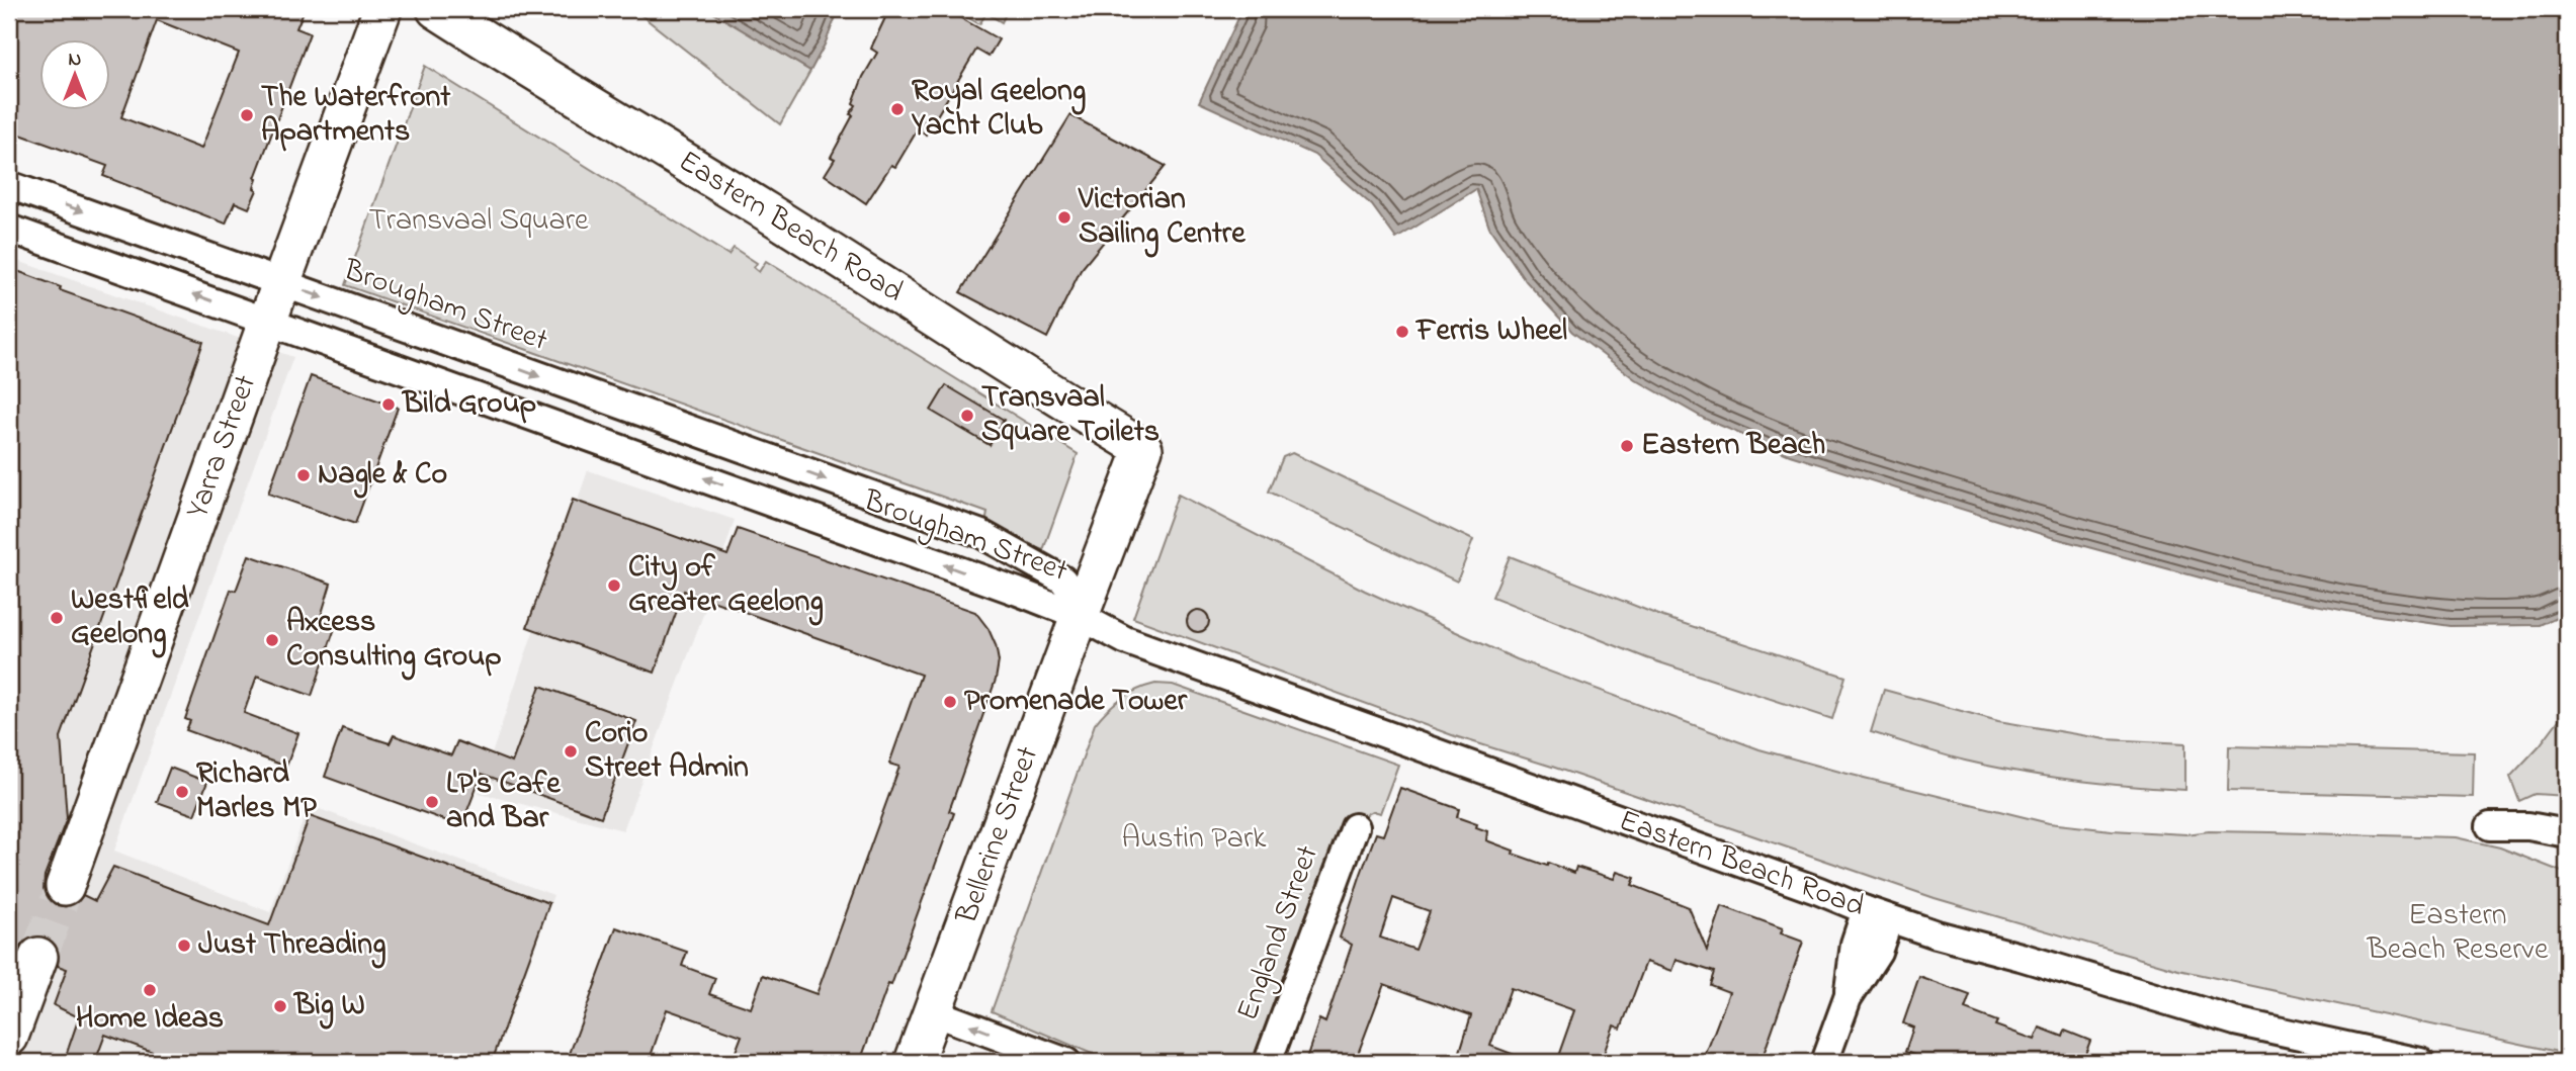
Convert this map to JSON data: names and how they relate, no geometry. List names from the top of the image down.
{
  "streets": {
    "street": [
      "Eastern Beach Road",
      "Brougham Street",
      "Yarra Street",
      "Bellerine Street",
      "England Street"
    ]
  },
  "crossings": [
    ["Eastern Beach Road", "Brougham Street"],
    ["Eastern Beach Road", "Bellerine Street"],
    ["Brougham Street", "Yarra Street"],
    ["Brougham Street", "Bellerine Street"]
  ],
  "parks": ["Transvaal Square", "Austin Park", "Eastern Beach Reserve"],
  "places": [
    "Royal Geelong Yacht Club",
    "The Waterfront Apartments",
    "Victorian Sailing Centre",
    "Ferris Wheel",
    "Bild Group",
    "Transvaal Square Toilets",
    "Eastern Beach",
    "Nagle & Co",
    "City of Greater Geelong",
    "Westfield Geelong",
    "Axcess Consulting Group",
    "Promenade Tower",
    "Corio Street Admin",
    "Richard Marles MP",
    "LP's Cafe and Bar",
    "Just Threading",
    "Home Ideas",
    "Big W"
  ],
  "north": "top"
}
